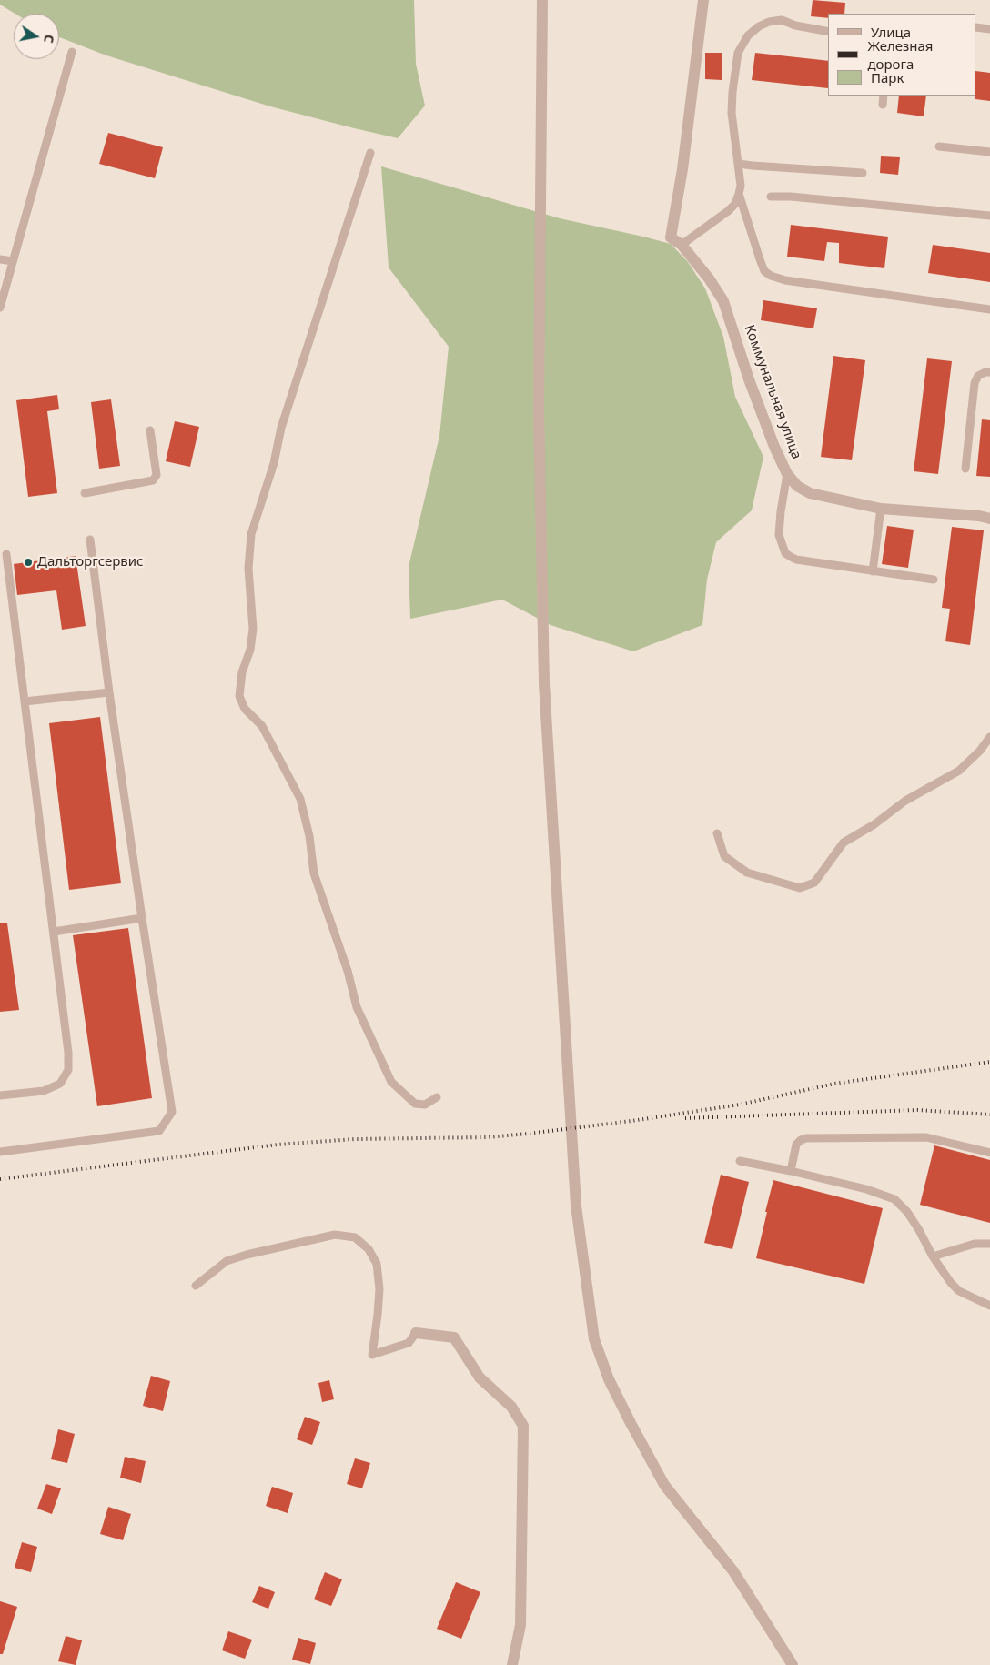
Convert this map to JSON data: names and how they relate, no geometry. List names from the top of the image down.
{
  "streets": {
    "street": ["Коммунальная улица"]
  },
  "places": ["Дальторгсервис"],
  "legend": ["Улица", "Железная дорога", "Парк"],
  "north": "right"
}
